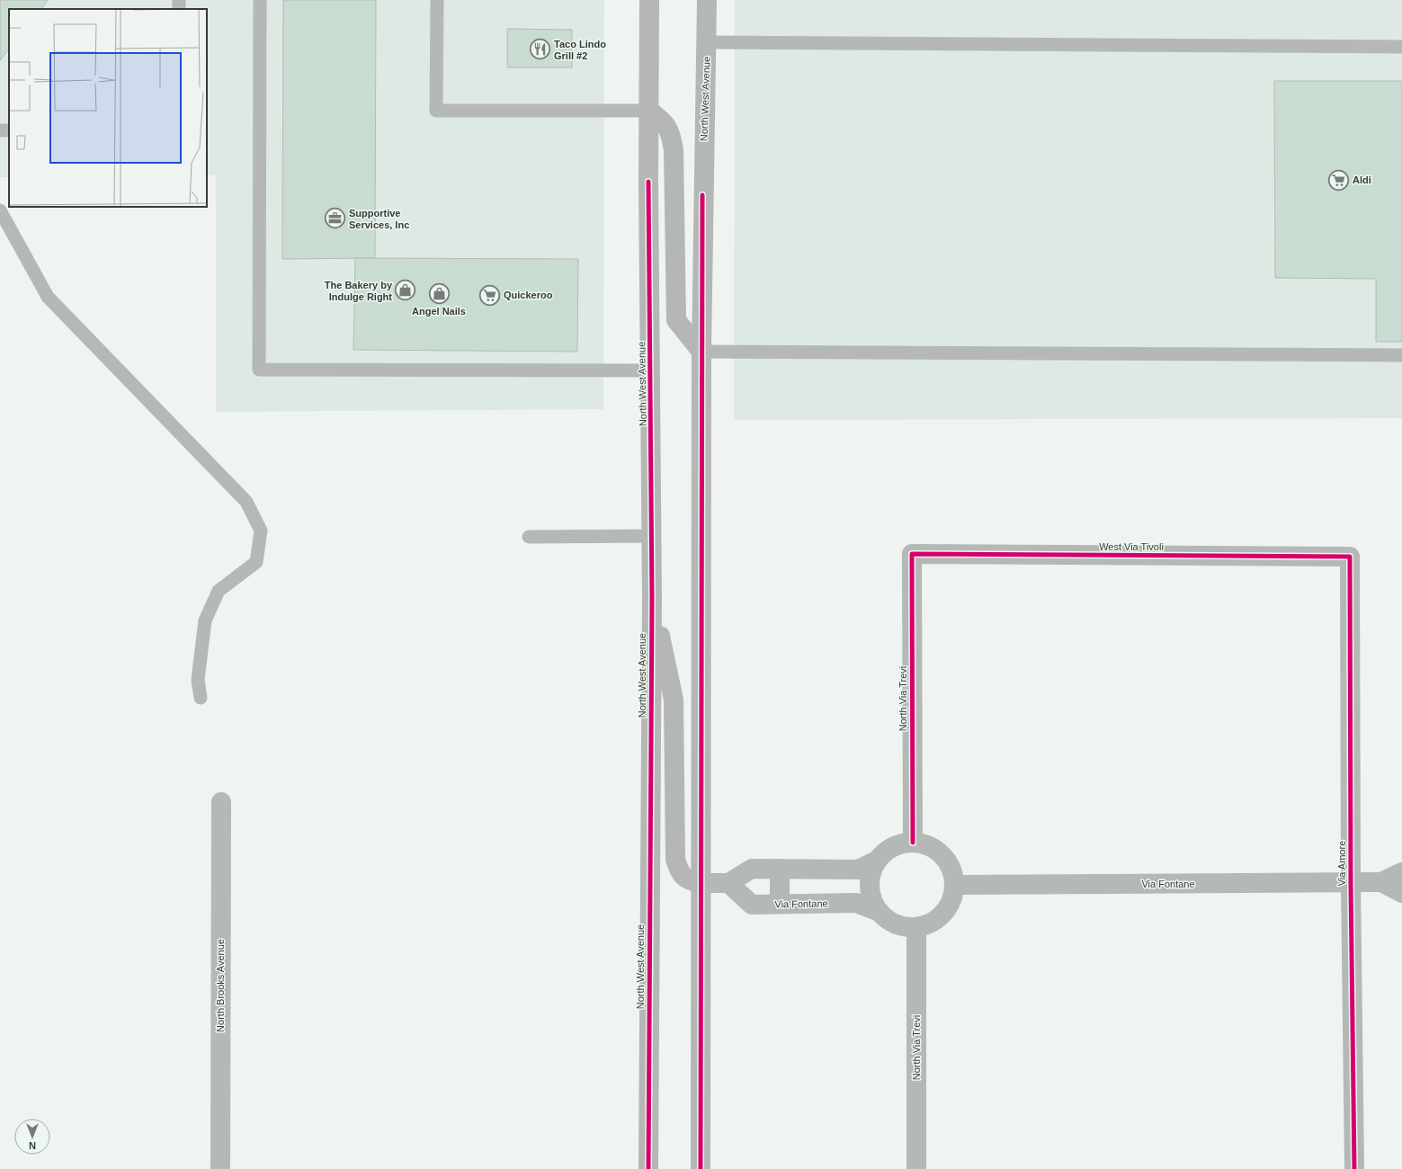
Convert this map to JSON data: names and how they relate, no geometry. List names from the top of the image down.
{
  "streets": {
    "main road": ["North West Avenue"],
    "street": [
      "West Via Tivoli",
      "North Via Trevi",
      "Via Amore",
      "Via Fontane",
      "North Brooks Avenue"
    ]
  },
  "crossings": [
    ["West Via Tivoli", "North Via Trevi"],
    ["West Via Tivoli", "Via Amore"],
    ["North Via Trevi", "Via Fontane"],
    ["Via Amore", "Via Fontane"]
  ],
  "places": {
    "restaurant": ["Taco Lindo Grill #2"],
    "supermarket": ["Aldi", "Quickeroo"],
    "office": ["Supportive Services, Inc"],
    "shop": ["The Bakery by Indulge Right", "Angel Nails"]
  },
  "north": "bottom"
}
